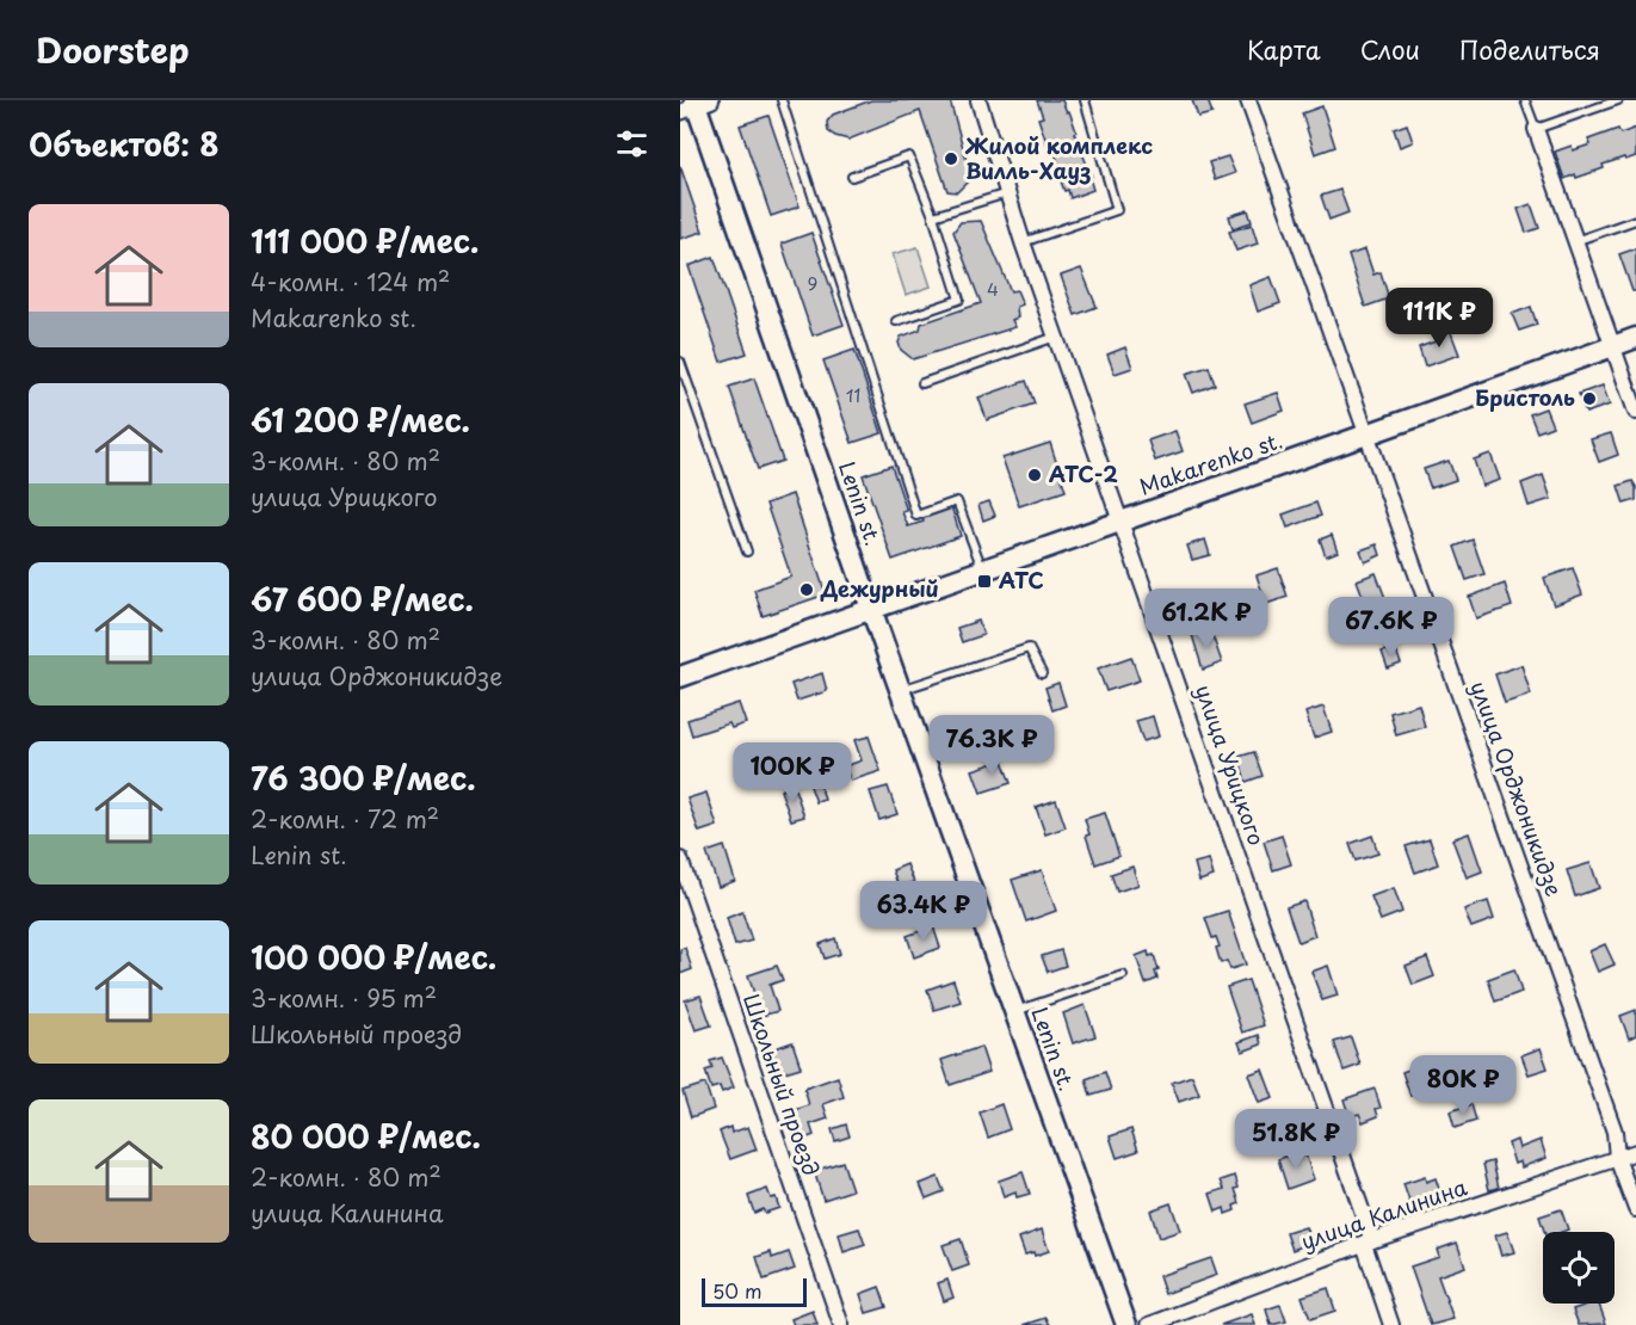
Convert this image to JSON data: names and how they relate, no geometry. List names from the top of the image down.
{
  "streets": {
    "street": [
      "Makarenko st.",
      "Lenin st.",
      "улица Урицкого",
      "улица Орджоникидзе",
      "Школьный проезд",
      "улица Калинина"
    ]
  },
  "crossings": [
    ["Makarenko st.", "Lenin st."],
    ["Makarenko st.", "улица Урицкого"],
    ["Makarenko st.", "улица Орджоникидзе"],
    ["улица Урицкого", "улица Калинина"],
    ["улица Орджоникидзе", "улица Калинина"]
  ],
  "places": {
    "other": [
      "Жилой комплекс Вилль-Хауз",
      "Бристоль",
      "АТС-2",
      "Дежурный"
    ],
    "transit": ["АТС"]
  },
  "house_numbers": ["9", "4", "11"],
  "scale_bar": "50 m",
  "page": {
    "header": "Doorstep",
    "nav": ["Карта", "Слои", "Поделиться"],
    "heading": "Объектов: 8",
    "list": [
      {
        "name": "111 000 ₽/мес.",
        "note": "4-комн. · 124 m² · Makarenko st."
      },
      {
        "name": "61 200 ₽/мес.",
        "note": "3-комн. · 80 m² · улица Урицкого"
      },
      {
        "name": "67 600 ₽/мес.",
        "note": "3-комн. · 80 m² · улица Орджоникидзе"
      },
      {
        "name": "76 300 ₽/мес.",
        "note": "2-комн. · 72 m² · Lenin st."
      },
      {
        "name": "100 000 ₽/мес.",
        "note": "3-комн. · 95 m² · Школьный проезд"
      },
      {
        "name": "80 000 ₽/мес.",
        "note": "2-комн. · 80 m² · улица Калинина"
      }
    ],
    "price": [
      "111K ₽",
      "61.2K ₽",
      "67.6K ₽",
      "76.3K ₽",
      "100K ₽",
      "63.4K ₽",
      "80K ₽",
      "51.8K ₽"
    ],
    "scale": "50 m"
  }
}
